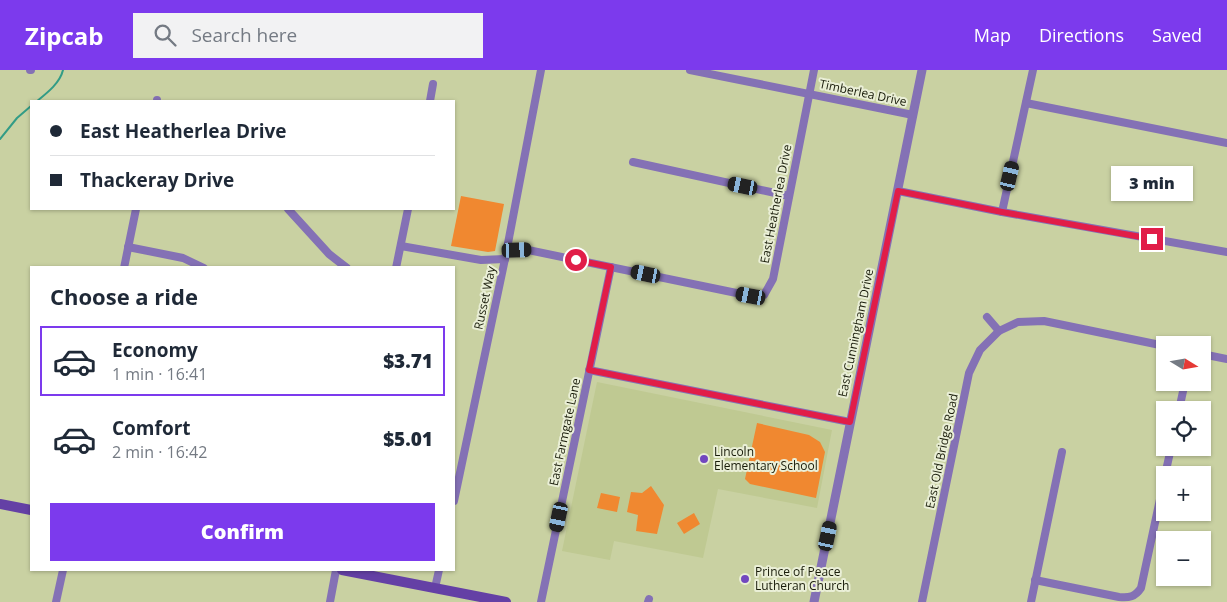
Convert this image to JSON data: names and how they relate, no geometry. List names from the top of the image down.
{
  "streets": {
    "street": [
      "Timberlea Drive",
      "East Heatherlea Drive",
      "Russet Way",
      "East Cunningham Drive",
      "East Farmgate Lane",
      "East Old Bridge Road"
    ]
  },
  "crossings": [
    ["Timberlea Drive", "East Heatherlea Drive"],
    ["Timberlea Drive", "East Cunningham Drive"],
    ["East Heatherlea Drive", "Russet Way"],
    ["East Heatherlea Drive", "East Farmgate Lane"]
  ],
  "places": ["Lincoln Elementary School", "Prince of Peace Lutheran Church"],
  "north": "right",
  "page": {
    "header": "Zipcab",
    "search": "Search here",
    "nav": ["Map", "Directions", "Saved"],
    "banner": ["East Heatherlea Drive", "Thackeray Drive"],
    "bubble": "3 min",
    "heading": "Choose a ride",
    "list": [
      {
        "name": "Economy",
        "note": "1 min · 16:41",
        "value": "$3.71"
      },
      {
        "name": "Comfort",
        "note": "2 min · 16:42",
        "value": "$5.01"
      }
    ],
    "map_buttons": ["+", "−"],
    "buttons": "Confirm"
  }
}
